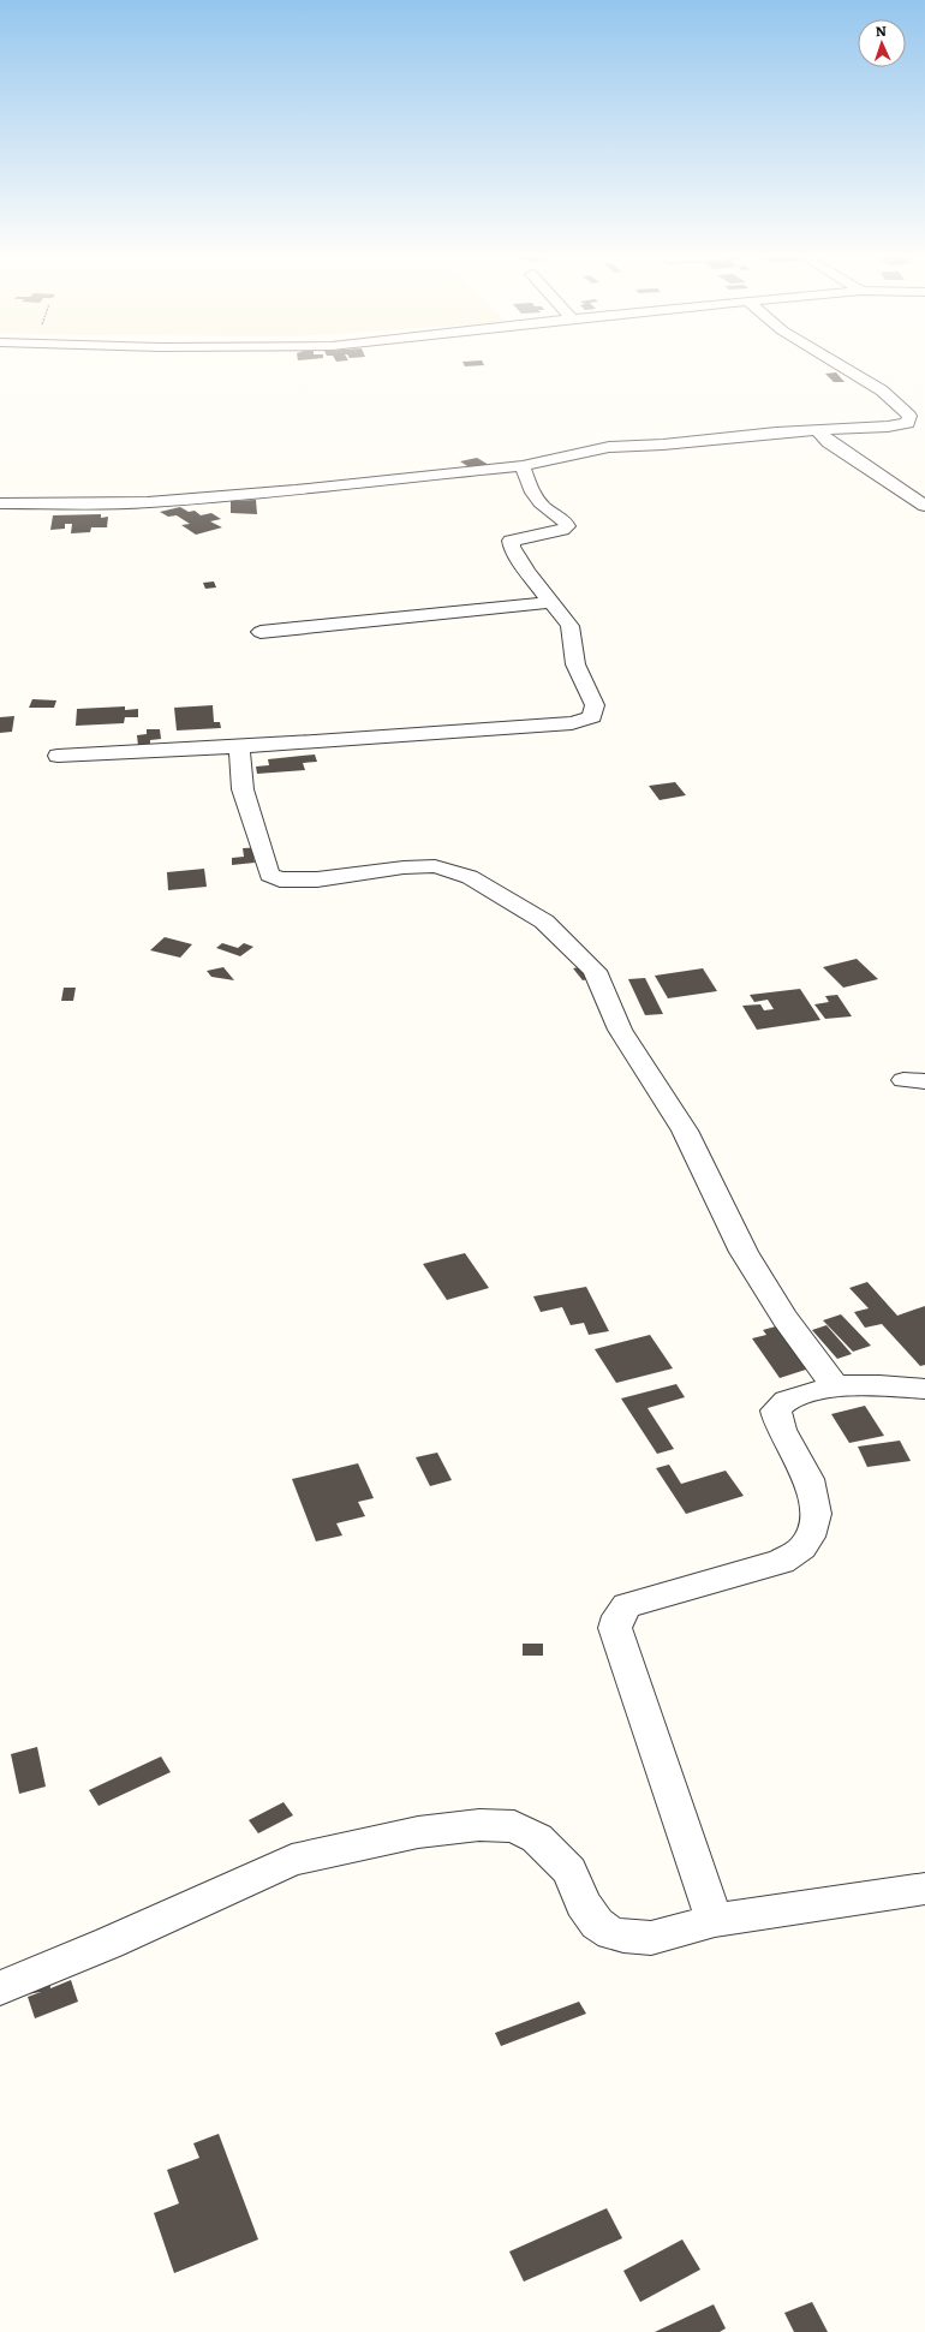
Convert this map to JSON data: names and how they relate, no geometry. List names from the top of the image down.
{
  "north": "top"
}
